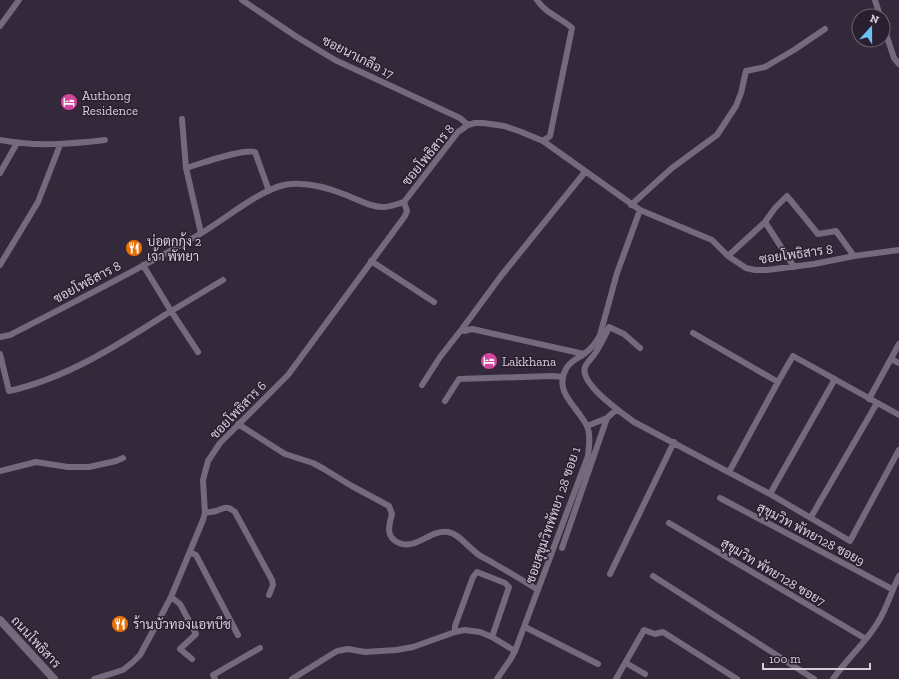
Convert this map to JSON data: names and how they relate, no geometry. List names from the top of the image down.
{
  "streets": {
    "street": [
      "ซอยนาเกลือ 17",
      "ซอยโพธิสาร 8",
      "ซอยโพธิสาร 6",
      "ซอยสุขุมวิทพัทยา 28 ซอย 1",
      "สุขุมวิท พัทยา28 ซอย9",
      "สุขุมวิท พัทยา28 ซอย7",
      "ถนนโพธิสาร"
    ]
  },
  "crossings": [
    ["ซอยนาเกลือ 17", "ซอยโพธิสาร 8"],
    ["ซอยโพธิสาร 8", "ซอยโพธิสาร 6"]
  ],
  "places": {
    "hotel": ["Authong Residence", "Lakkhana"],
    "restaurant": ["บ่อตกกุ้ง 2 เจ้า พัทยา", "ร้านบัวทองแอทบีช"]
  },
  "scale_bar": "100 m",
  "north": "top"
}
